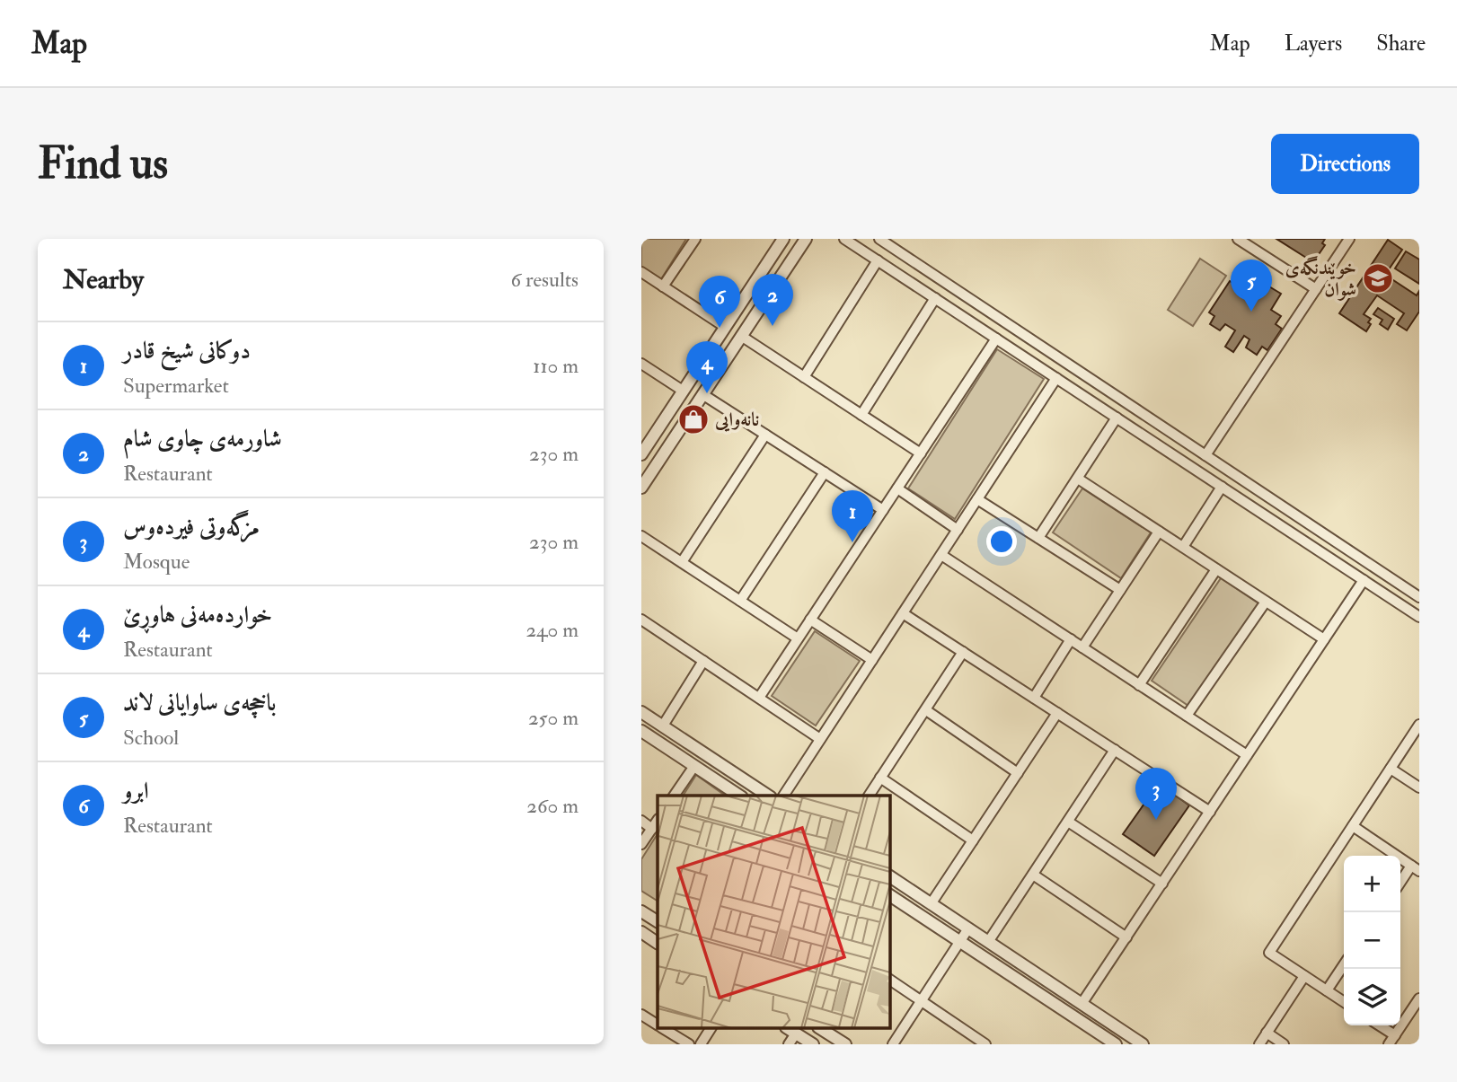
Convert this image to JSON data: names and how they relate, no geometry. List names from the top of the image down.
{
  "places": {
    "school or university": ["خوێندنگەی شوان"],
    "shop": ["نانەوایی"]
  },
  "page": {
    "header": "Map",
    "nav": ["Map", "Layers", "Share"],
    "buttons": "Directions",
    "title": "Find us",
    "heading": ["Nearby", "6 results"],
    "pins": [
      "5",
      "2",
      "6",
      "4",
      "1",
      "3"
    ],
    "list": [
      {
        "mark": "1",
        "name": "دوکانی شیخ قادر",
        "note": "Supermarket",
        "value": "110 m"
      },
      {
        "mark": "2",
        "name": "شاورمەی چاوی شام",
        "note": "Restaurant",
        "value": "230 m"
      },
      {
        "mark": "3",
        "name": "مزگە‌وتی فیردە‌وس",
        "note": "Mosque",
        "value": "230 m"
      },
      {
        "mark": "4",
        "name": "خواردەمەنی هاوڕێ",
        "note": "Restaurant",
        "value": "240 m"
      },
      {
        "mark": "5",
        "name": "باخچەی ساوایانی لاند",
        "note": "School",
        "value": "250 m"
      },
      {
        "mark": "6",
        "name": "ابرو",
        "note": "Restaurant",
        "value": "260 m"
      }
    ],
    "map_buttons": ["+", "−"]
  }
}
